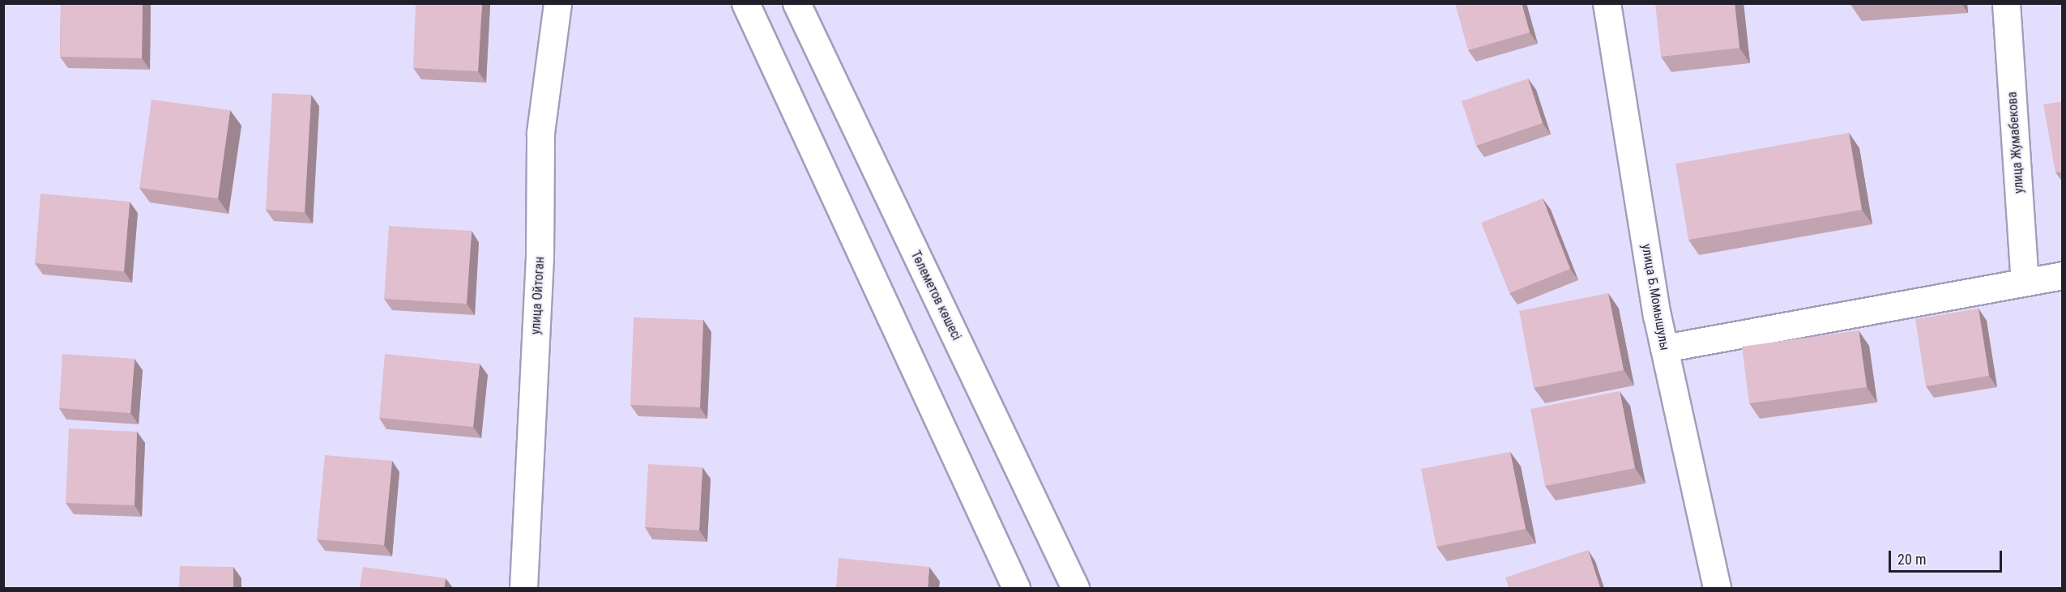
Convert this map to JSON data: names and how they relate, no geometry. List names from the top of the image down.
{
  "streets": {
    "street": [
      "улица Жумабекова",
      "улица Ойтоган",
      "Төлеметов көшесі",
      "улица Б.Момышулы"
    ]
  },
  "scale_bar": "20 m"
}
